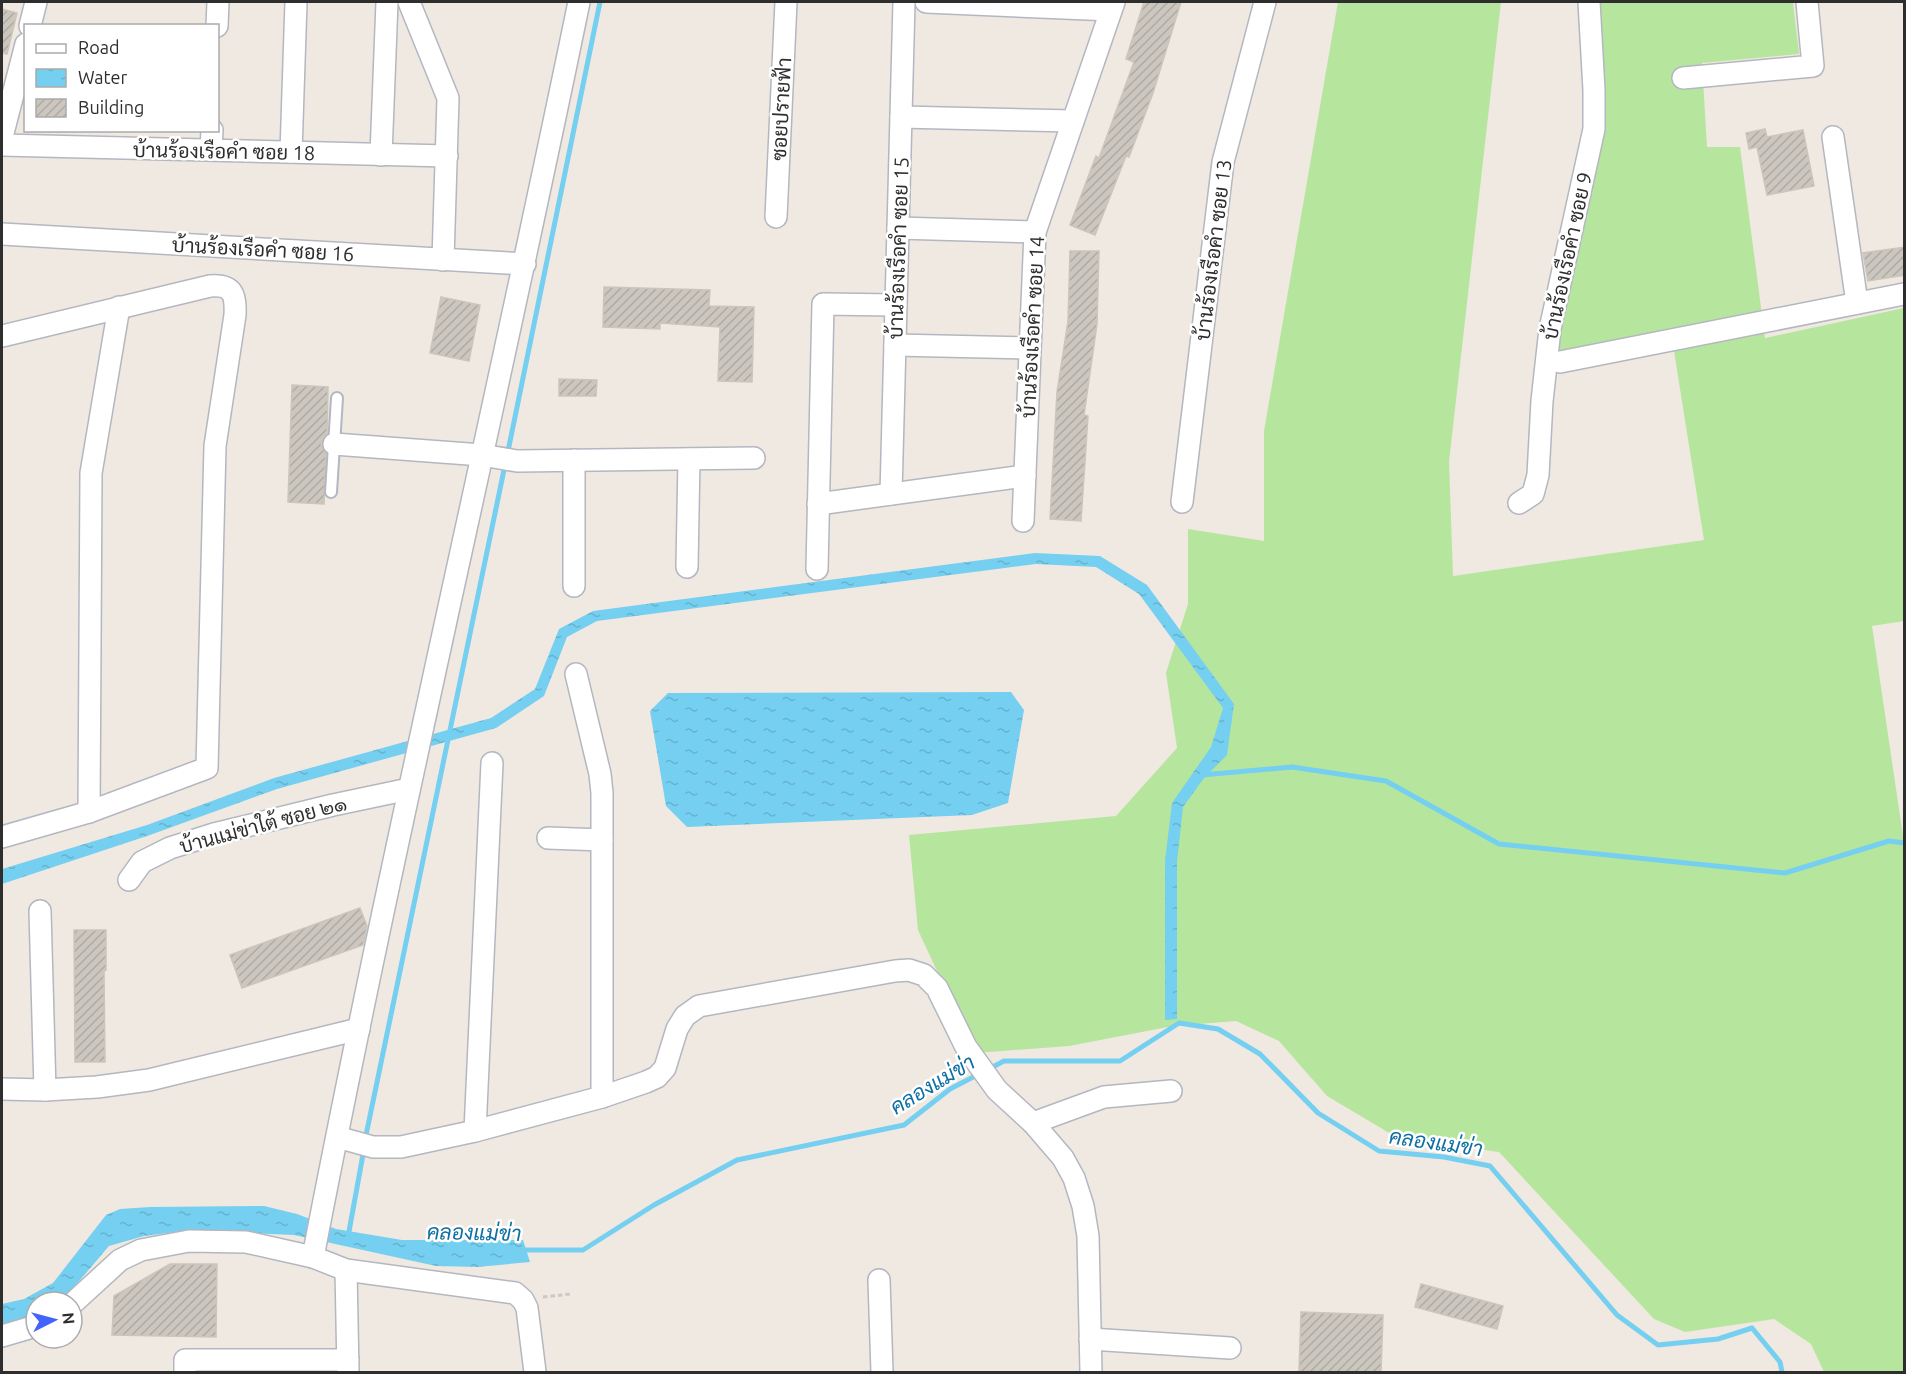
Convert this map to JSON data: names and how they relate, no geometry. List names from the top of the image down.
{
  "streets": {
    "street": [
      "ซอยปรายฟ้า",
      "บ้านร้องเรือคำ ซอย 18",
      "บ้านร้องเรือคำ ซอย 15",
      "บ้านร้องเรือคำ ซอย 16",
      "บ้านร้องเรือคำ ซอย 13",
      "บ้านร้องเรือคำ ซอย 9",
      "บ้านร้องเรือคำ ซอย 14",
      "บ้านแม่ข่าใต้ ซอย ๒๑"
    ]
  },
  "water": ["คลองแม่ข่า"],
  "legend": ["Road", "Water", "Building"],
  "north": "right"
}
